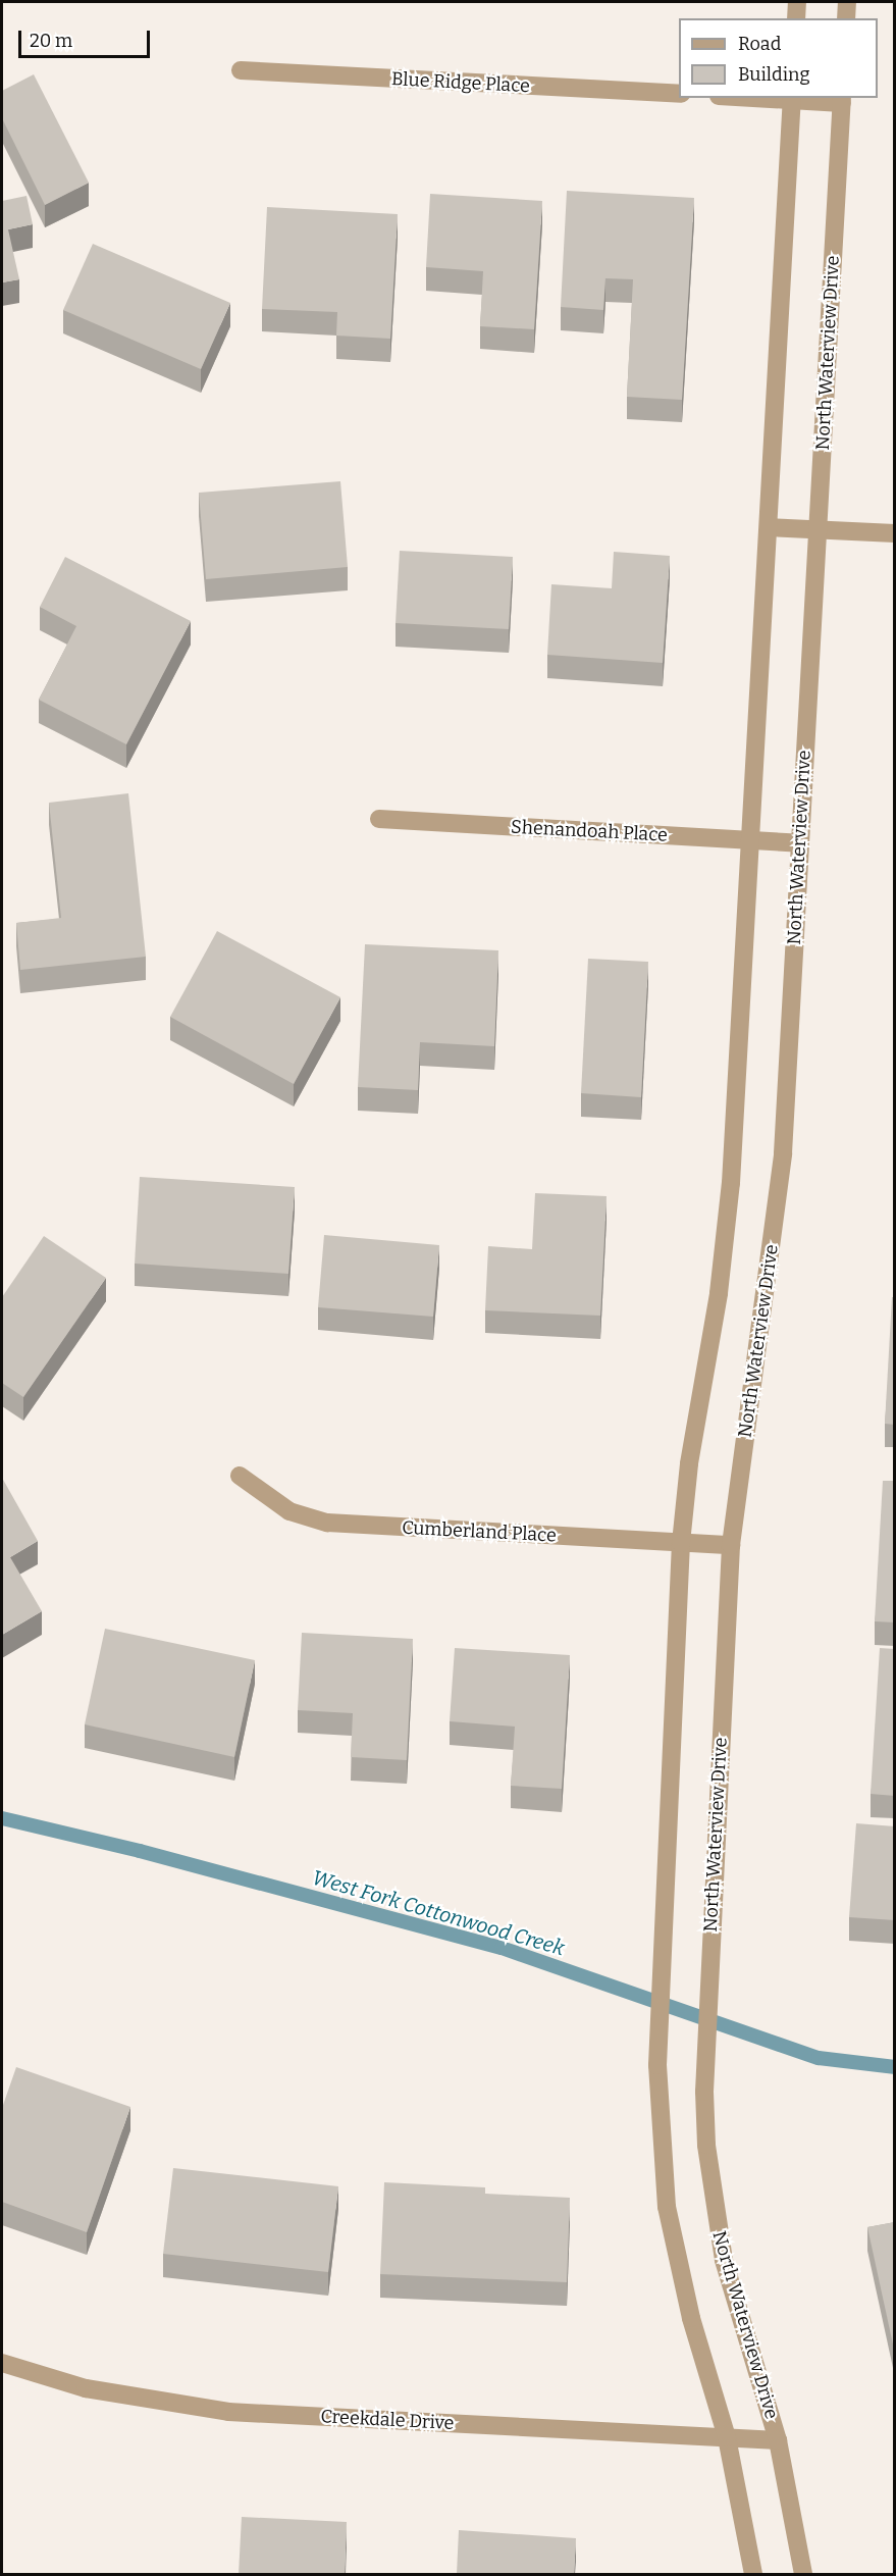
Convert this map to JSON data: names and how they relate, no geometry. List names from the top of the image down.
{
  "streets": {
    "street": [
      "Blue Ridge Place",
      "North Waterview Drive",
      "Shenandoah Place",
      "Cumberland Place",
      "Creekdale Drive"
    ]
  },
  "crossings": [
    ["North Waterview Drive", "Shenandoah Place"],
    ["North Waterview Drive", "Cumberland Place"],
    ["North Waterview Drive", "Creekdale Drive"]
  ],
  "water": ["West Fork Cottonwood Creek"],
  "legend": ["Road", "Building"],
  "scale_bar": "20 m"
}
